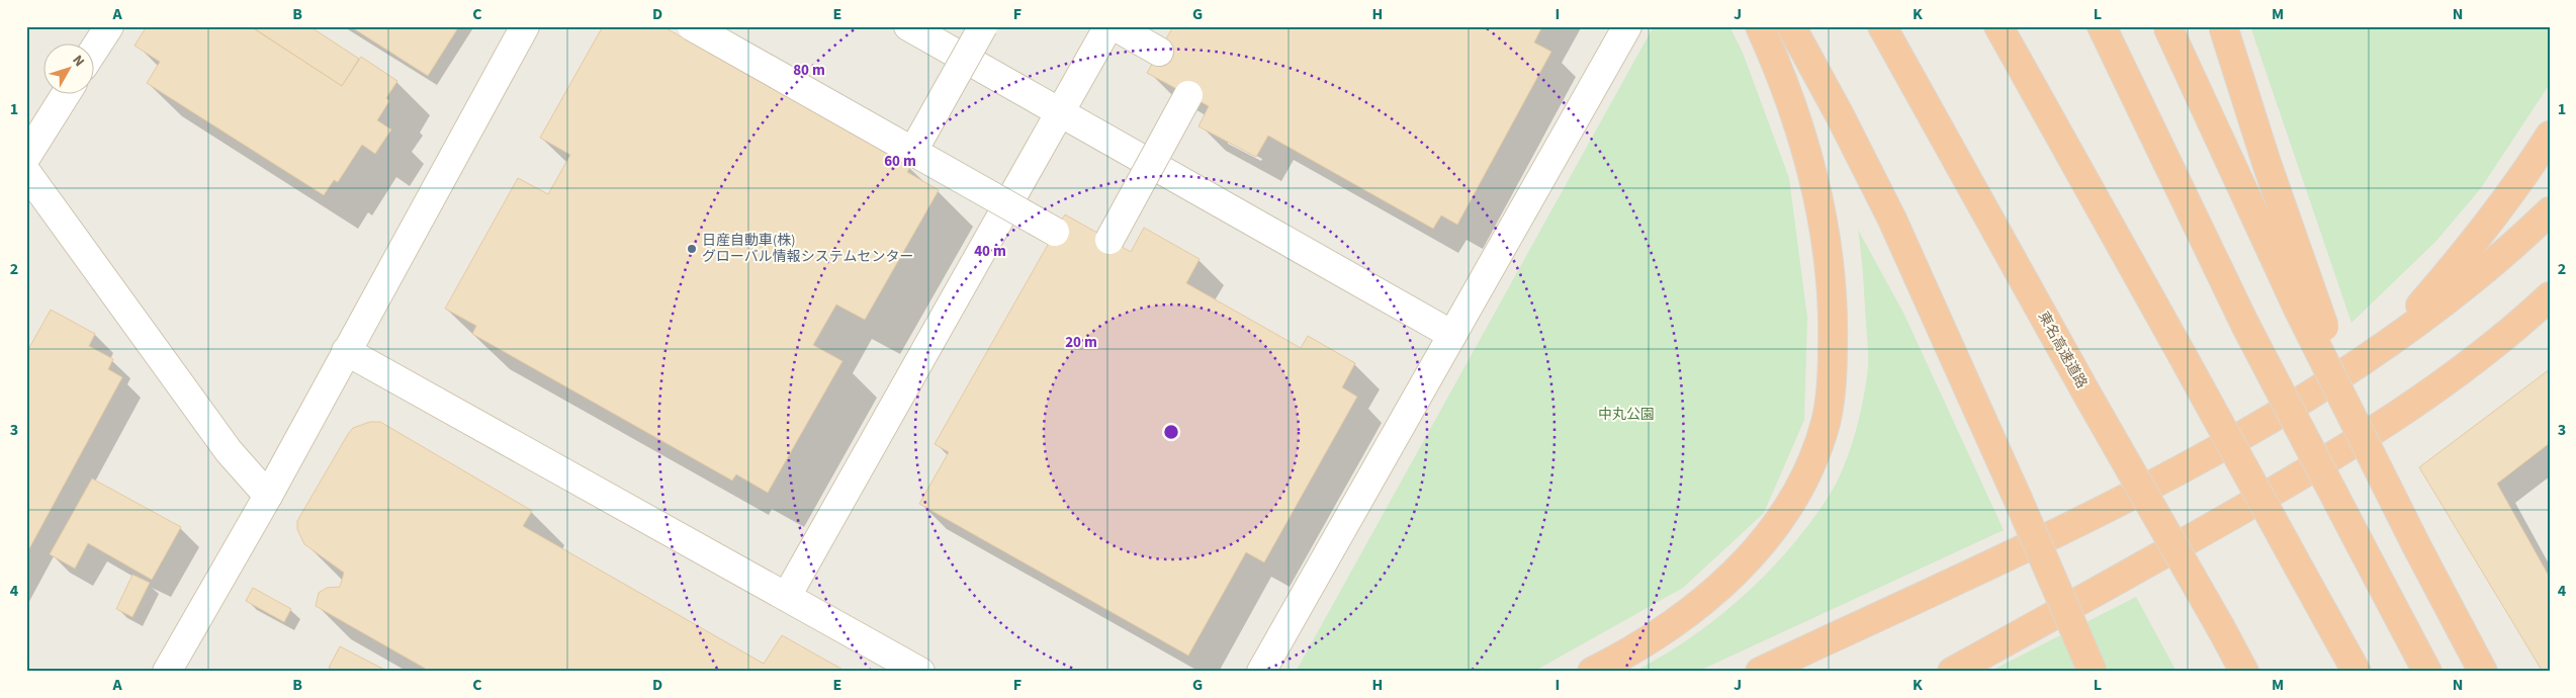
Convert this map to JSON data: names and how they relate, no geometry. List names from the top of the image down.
{
  "streets": {
    "highway": ["東名高速道路"]
  },
  "parks": ["中丸公園"],
  "places": ["日産自動車(株) グローバル情報システムセンター"],
  "north": "top right",
  "grid": {
    "columns": [
      "A",
      "B",
      "C",
      "D",
      "E",
      "F",
      "G",
      "H",
      "I",
      "J",
      "K",
      "L",
      "M",
      "N"
    ],
    "rows": [
      "1",
      "2",
      "3",
      "4"
    ]
  },
  "rings": [
    "80 m",
    "60 m",
    "40 m",
    "20 m"
  ]
}
